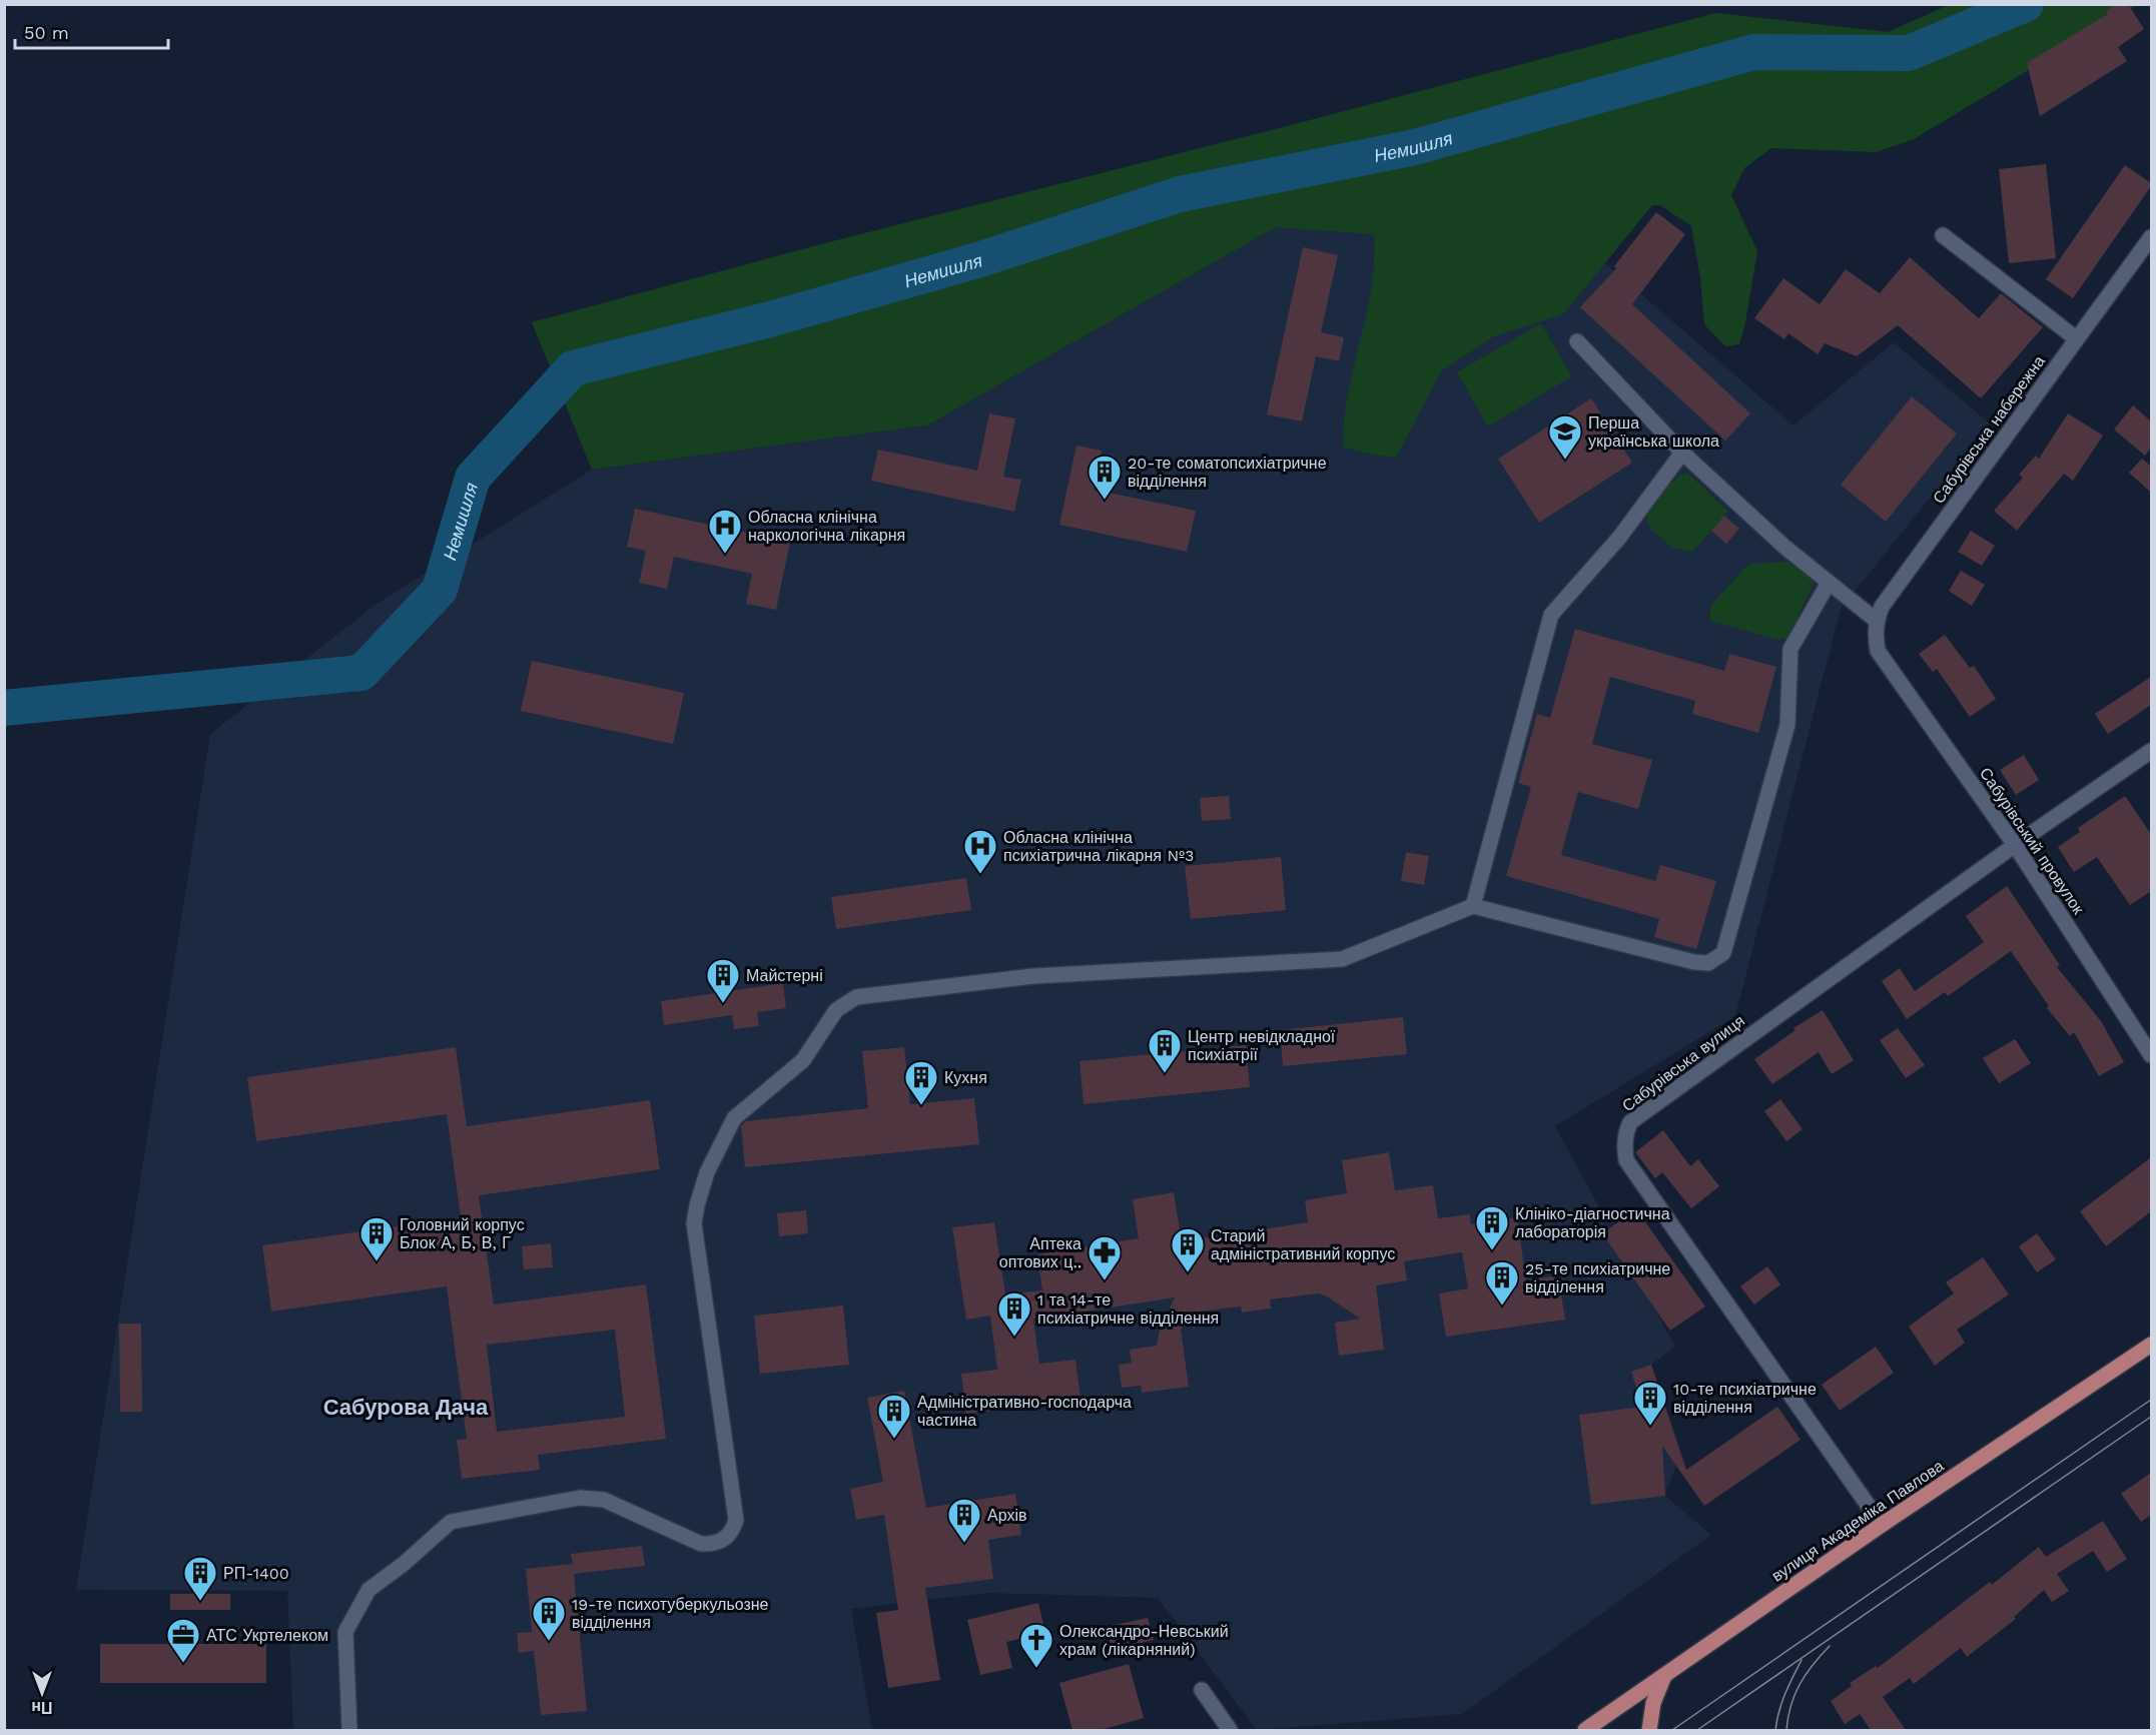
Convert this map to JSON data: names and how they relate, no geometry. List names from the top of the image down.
{
  "streets": {
    "main road": ["вулиця Академіка Павлова"],
    "street": ["Сабурівська набережна", "Сабурівський провулок", "Сабурівська вулиця"]
  },
  "crossings": [
    ["Сабурівська набережна", "Сабурівський провулок"],
    ["Сабурівський провулок", "Сабурівська вулиця"],
    ["Сабурівська вулиця", "вулиця Академіка Павлова"]
  ],
  "districts": ["Сабурова Дача"],
  "water": ["Немишля"],
  "places": {
    "school or university": ["Перша українська школа"],
    "building": [
      "20-те соматопсихіатричне відділення",
      "Майстерні",
      "Центр невідкладної психіатрії",
      "Кухня",
      "Клініко-діагностична лабораторія",
      "Головний корпус Блок А, Б, В, Г",
      "Старий адміністративний корпус",
      "25-те психіатричне відділення",
      "1 та 14-те психіатричне відділення",
      "10-те психіатричне відділення",
      "Адміністративно-господарча частина",
      "Архів",
      "РП-1400",
      "19-те психотуберкульозне відділення"
    ],
    "hospital": ["Обласна клінічна наркологічна лікарня", "Обласна клінічна психіатрична лікарня №3"],
    "pharmacy": ["Аптека оптових ц‥"],
    "office": ["АТС Укртелеком"],
    "church": ["Олександро-Невський храм (лікарняний)"]
  },
  "scale_bar": "50 m",
  "north": "bottom"
}
